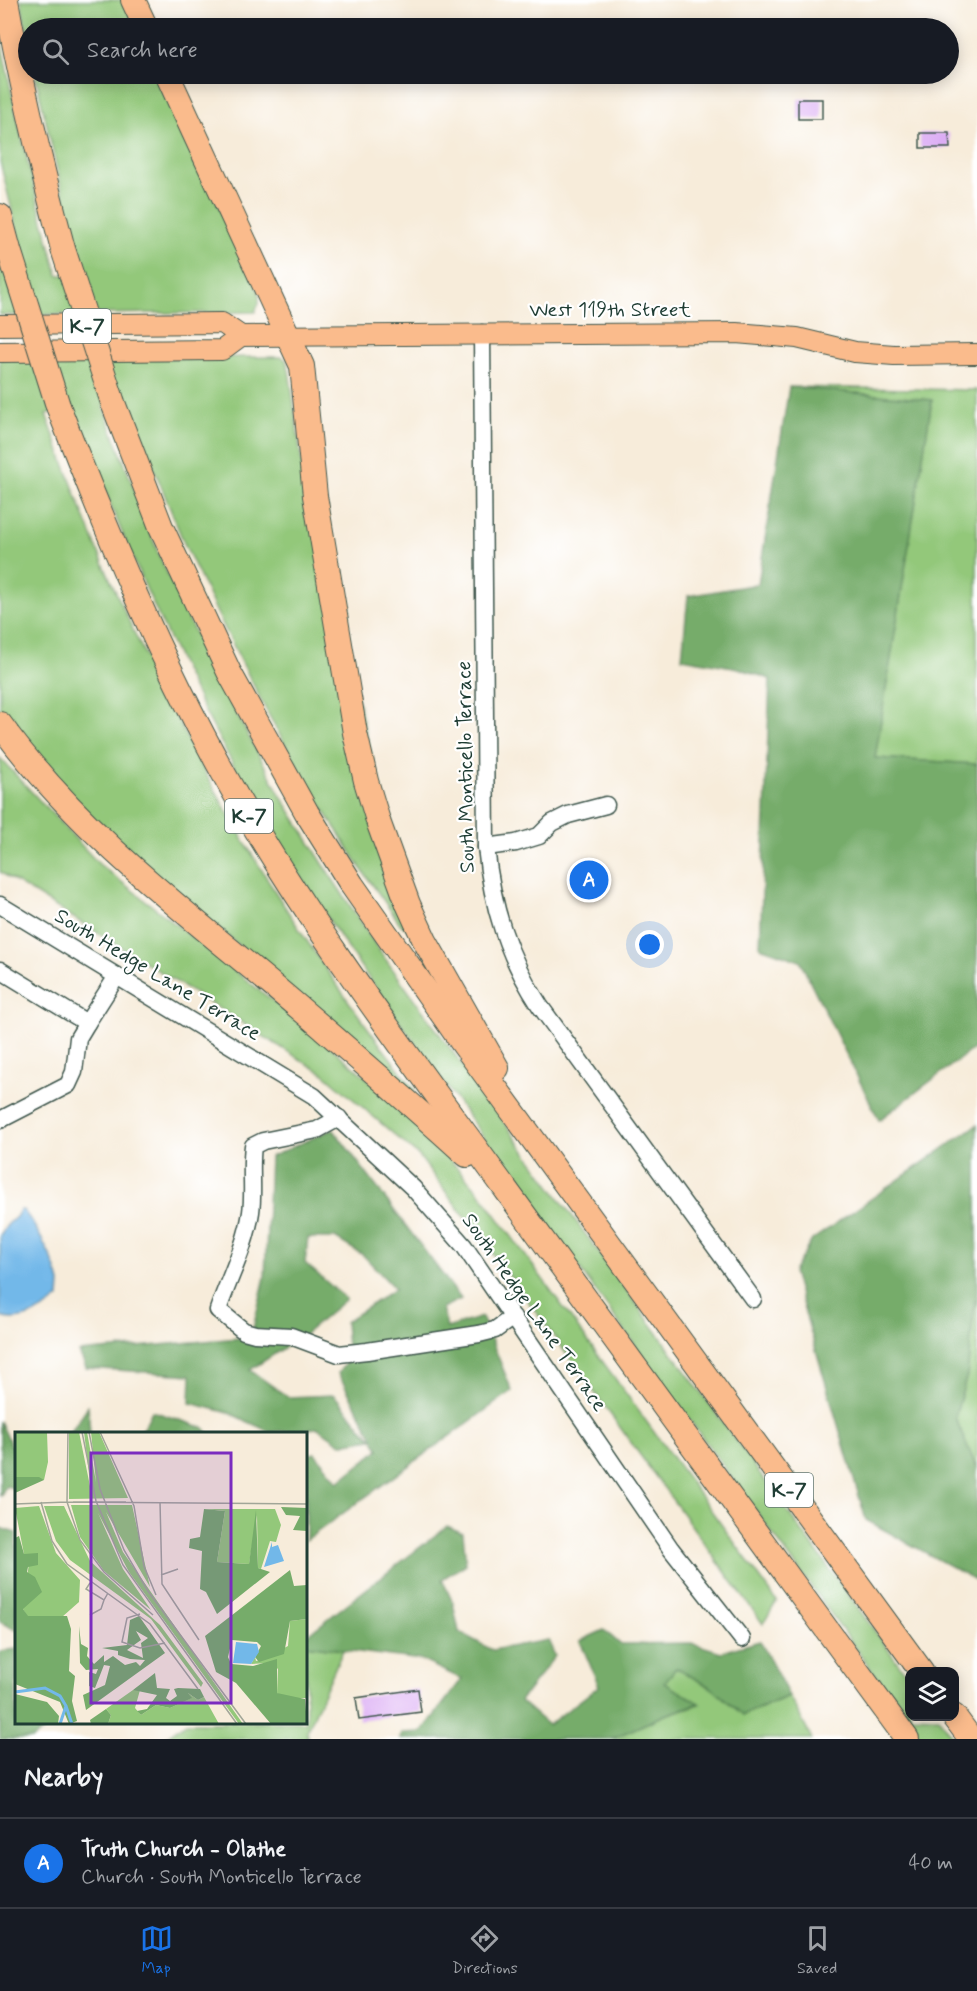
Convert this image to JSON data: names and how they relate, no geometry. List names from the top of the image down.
{
  "streets": {
    "highway": ["K-7"],
    "main road": ["West 119th Street"],
    "street": ["South Monticello Terrace", "South Hedge Lane Terrace"]
  },
  "crossings": [
    ["West 119th Street", "South Monticello Terrace"]
  ],
  "page": {
    "search": "Search here",
    "pins": "A",
    "heading": "Nearby",
    "list": [
      {
        "mark": "A",
        "name": "Truth Church - Olathe",
        "note": "Church · South Monticello Terrace",
        "value": "40 m"
      }
    ],
    "nav": ["Map", "Directions", "Saved"]
  }
}
